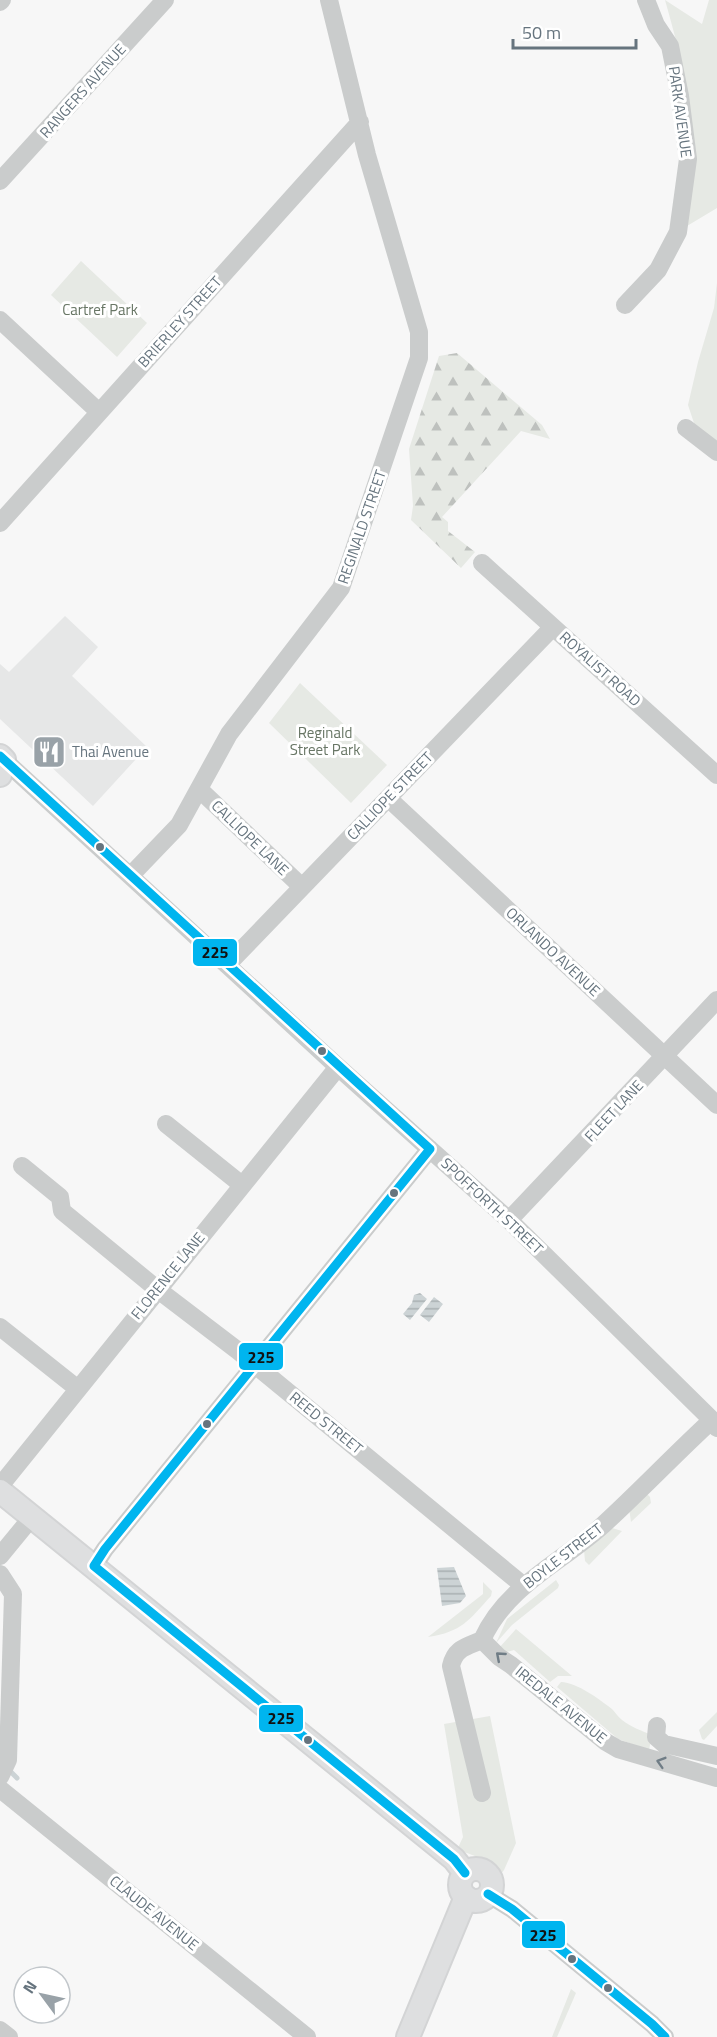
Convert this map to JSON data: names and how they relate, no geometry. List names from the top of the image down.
{
  "streets": {
    "street": [
      "RANGERS AVENUE",
      "PARK AVENUE",
      "BRIERLEY STREET",
      "REGINALD STREET",
      "ROYALIST ROAD",
      "CALLIOPE STREET",
      "CALLIOPE LANE",
      "ORLANDO AVENUE",
      "FLEET LANE",
      "SPOFFORTH STREET",
      "FLORENCE LANE",
      "REED STREET",
      "BOYLE STREET",
      "IREDALE AVENUE",
      "CLAUDE AVENUE"
    ]
  },
  "crossings": [
    ["BRIERLEY STREET", "REGINALD STREET"],
    ["REGINALD STREET", "CALLIOPE LANE"],
    ["REGINALD STREET", "SPOFFORTH STREET"],
    ["ROYALIST ROAD", "CALLIOPE STREET"],
    ["CALLIOPE STREET", "CALLIOPE LANE"],
    ["CALLIOPE STREET", "ORLANDO AVENUE"],
    ["CALLIOPE STREET", "SPOFFORTH STREET"],
    ["ORLANDO AVENUE", "FLEET LANE"],
    ["FLEET LANE", "SPOFFORTH STREET"],
    ["SPOFFORTH STREET", "FLORENCE LANE"],
    ["SPOFFORTH STREET", "BOYLE STREET"],
    ["FLORENCE LANE", "REED STREET"],
    ["REED STREET", "BOYLE STREET"],
    ["BOYLE STREET", "IREDALE AVENUE"]
  ],
  "one_way": ["IREDALE AVENUE"],
  "parks": ["Cartref Park", "Reginald Street Park"],
  "places": {
    "restaurant": ["Thai Avenue"]
  },
  "lines": ["transit line 225"],
  "scale_bar": "50 m",
  "north": "top left"
}
